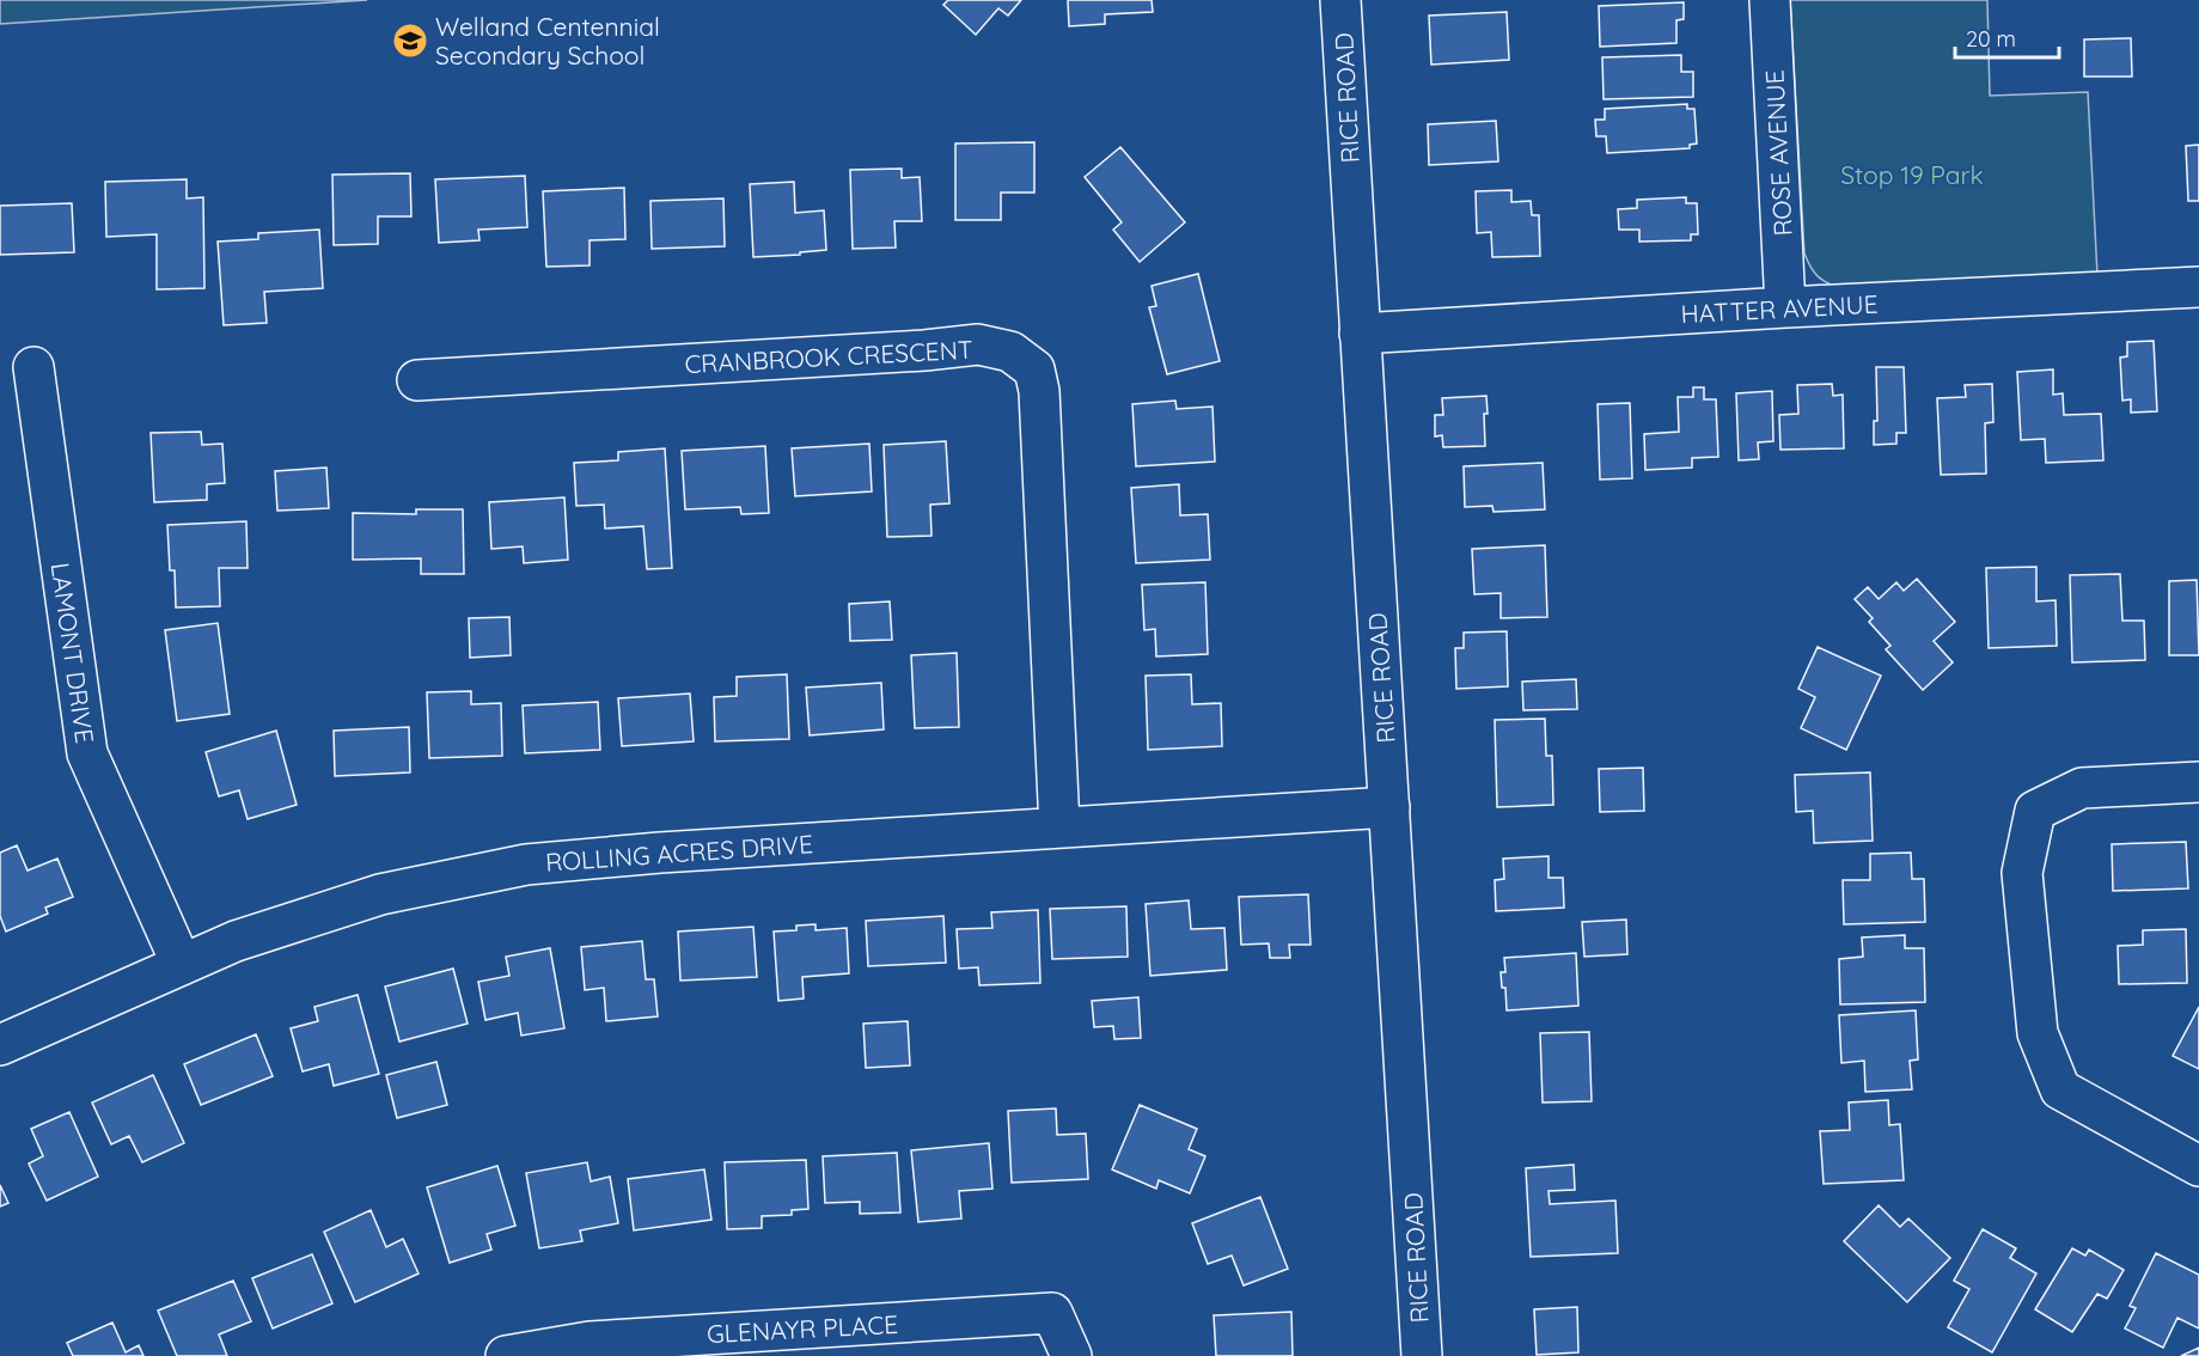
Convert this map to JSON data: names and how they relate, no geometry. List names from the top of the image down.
{
  "streets": {
    "street": [
      "RICE ROAD",
      "ROSE AVENUE",
      "HATTER AVENUE",
      "CRANBROOK CRESCENT",
      "LAMONT DRIVE",
      "ROLLING ACRES DRIVE",
      "GLENAYR PLACE"
    ]
  },
  "crossings": [
    ["RICE ROAD", "HATTER AVENUE"],
    ["RICE ROAD", "ROLLING ACRES DRIVE"],
    ["ROSE AVENUE", "HATTER AVENUE"],
    ["CRANBROOK CRESCENT", "ROLLING ACRES DRIVE"],
    ["LAMONT DRIVE", "ROLLING ACRES DRIVE"]
  ],
  "parks": ["Stop 19 Park"],
  "places": {
    "school or university": ["Welland Centennial Secondary School"]
  },
  "scale_bar": "20 m"
}
